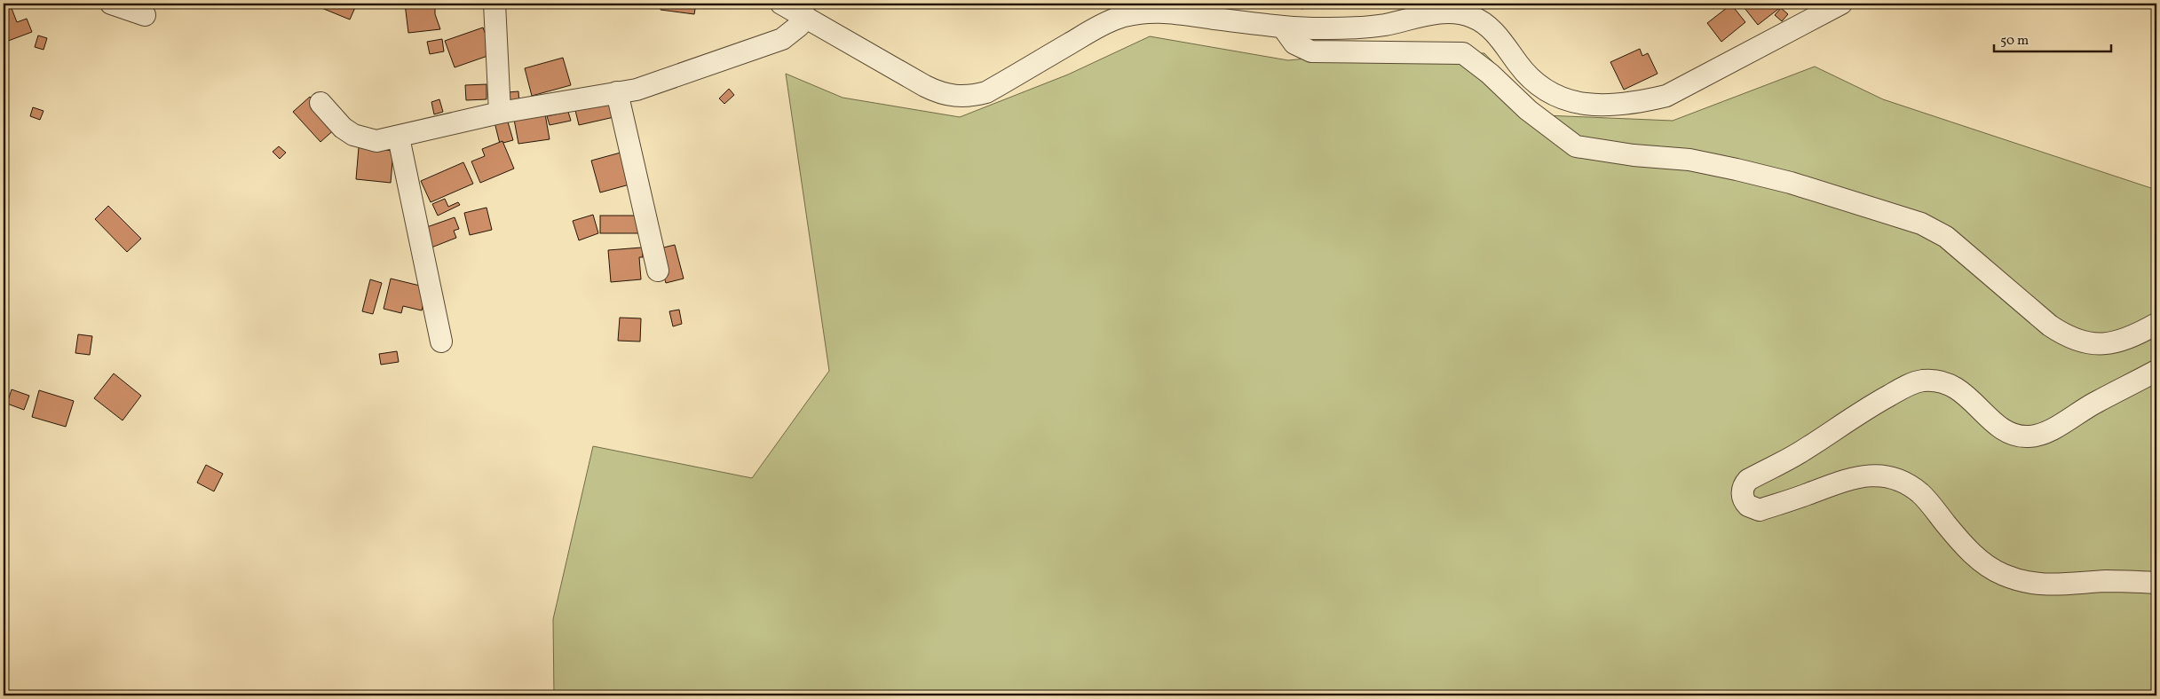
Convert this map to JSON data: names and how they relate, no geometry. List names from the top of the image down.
{
  "scale_bar": "50 m"
}
